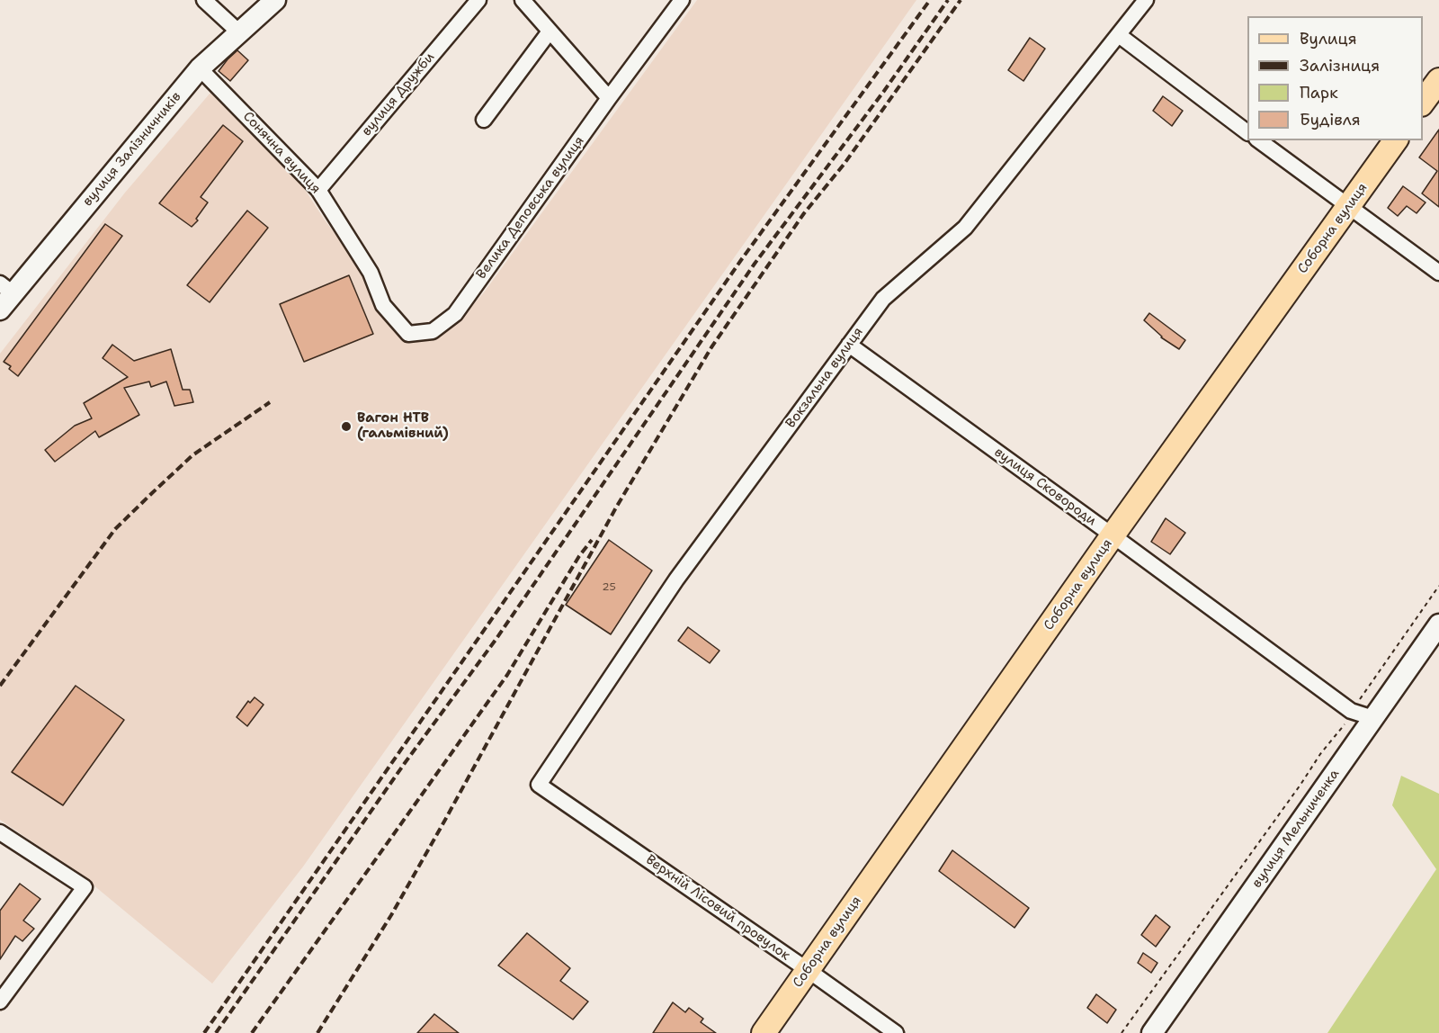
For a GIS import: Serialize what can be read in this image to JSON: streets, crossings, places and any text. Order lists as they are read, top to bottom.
{
  "streets": {
    "main road": ["Соборна вулиця"],
    "street": [
      "вулиця Дружби",
      "вулиця Залізничників",
      "Сонячна вулиця",
      "Велика Деповська вулиця",
      "Вокзальна вулиця",
      "вулиця Сковороди",
      "вулиця Мельниченка",
      "Верхній Лісовий провулок"
    ]
  },
  "crossings": [
    ["вулиця Дружби", "Сонячна вулиця"],
    ["вулиця Залізничників", "Сонячна вулиця"],
    ["Сонячна вулиця", "Велика Деповська вулиця"],
    ["Соборна вулиця", "вулиця Сковороди"],
    ["Соборна вулиця", "Верхній Лісовий провулок"],
    ["Вокзальна вулиця", "вулиця Сковороди"],
    ["Вокзальна вулиця", "Верхній Лісовий провулок"],
    ["вулиця Сковороди", "вулиця Мельниченка"]
  ],
  "places": ["Вагон НТВ (гальмівний)"],
  "house_numbers": ["25"],
  "legend": [
    "Вулиця",
    "Залізниця",
    "Парк",
    "Будівля"
  ]
}
